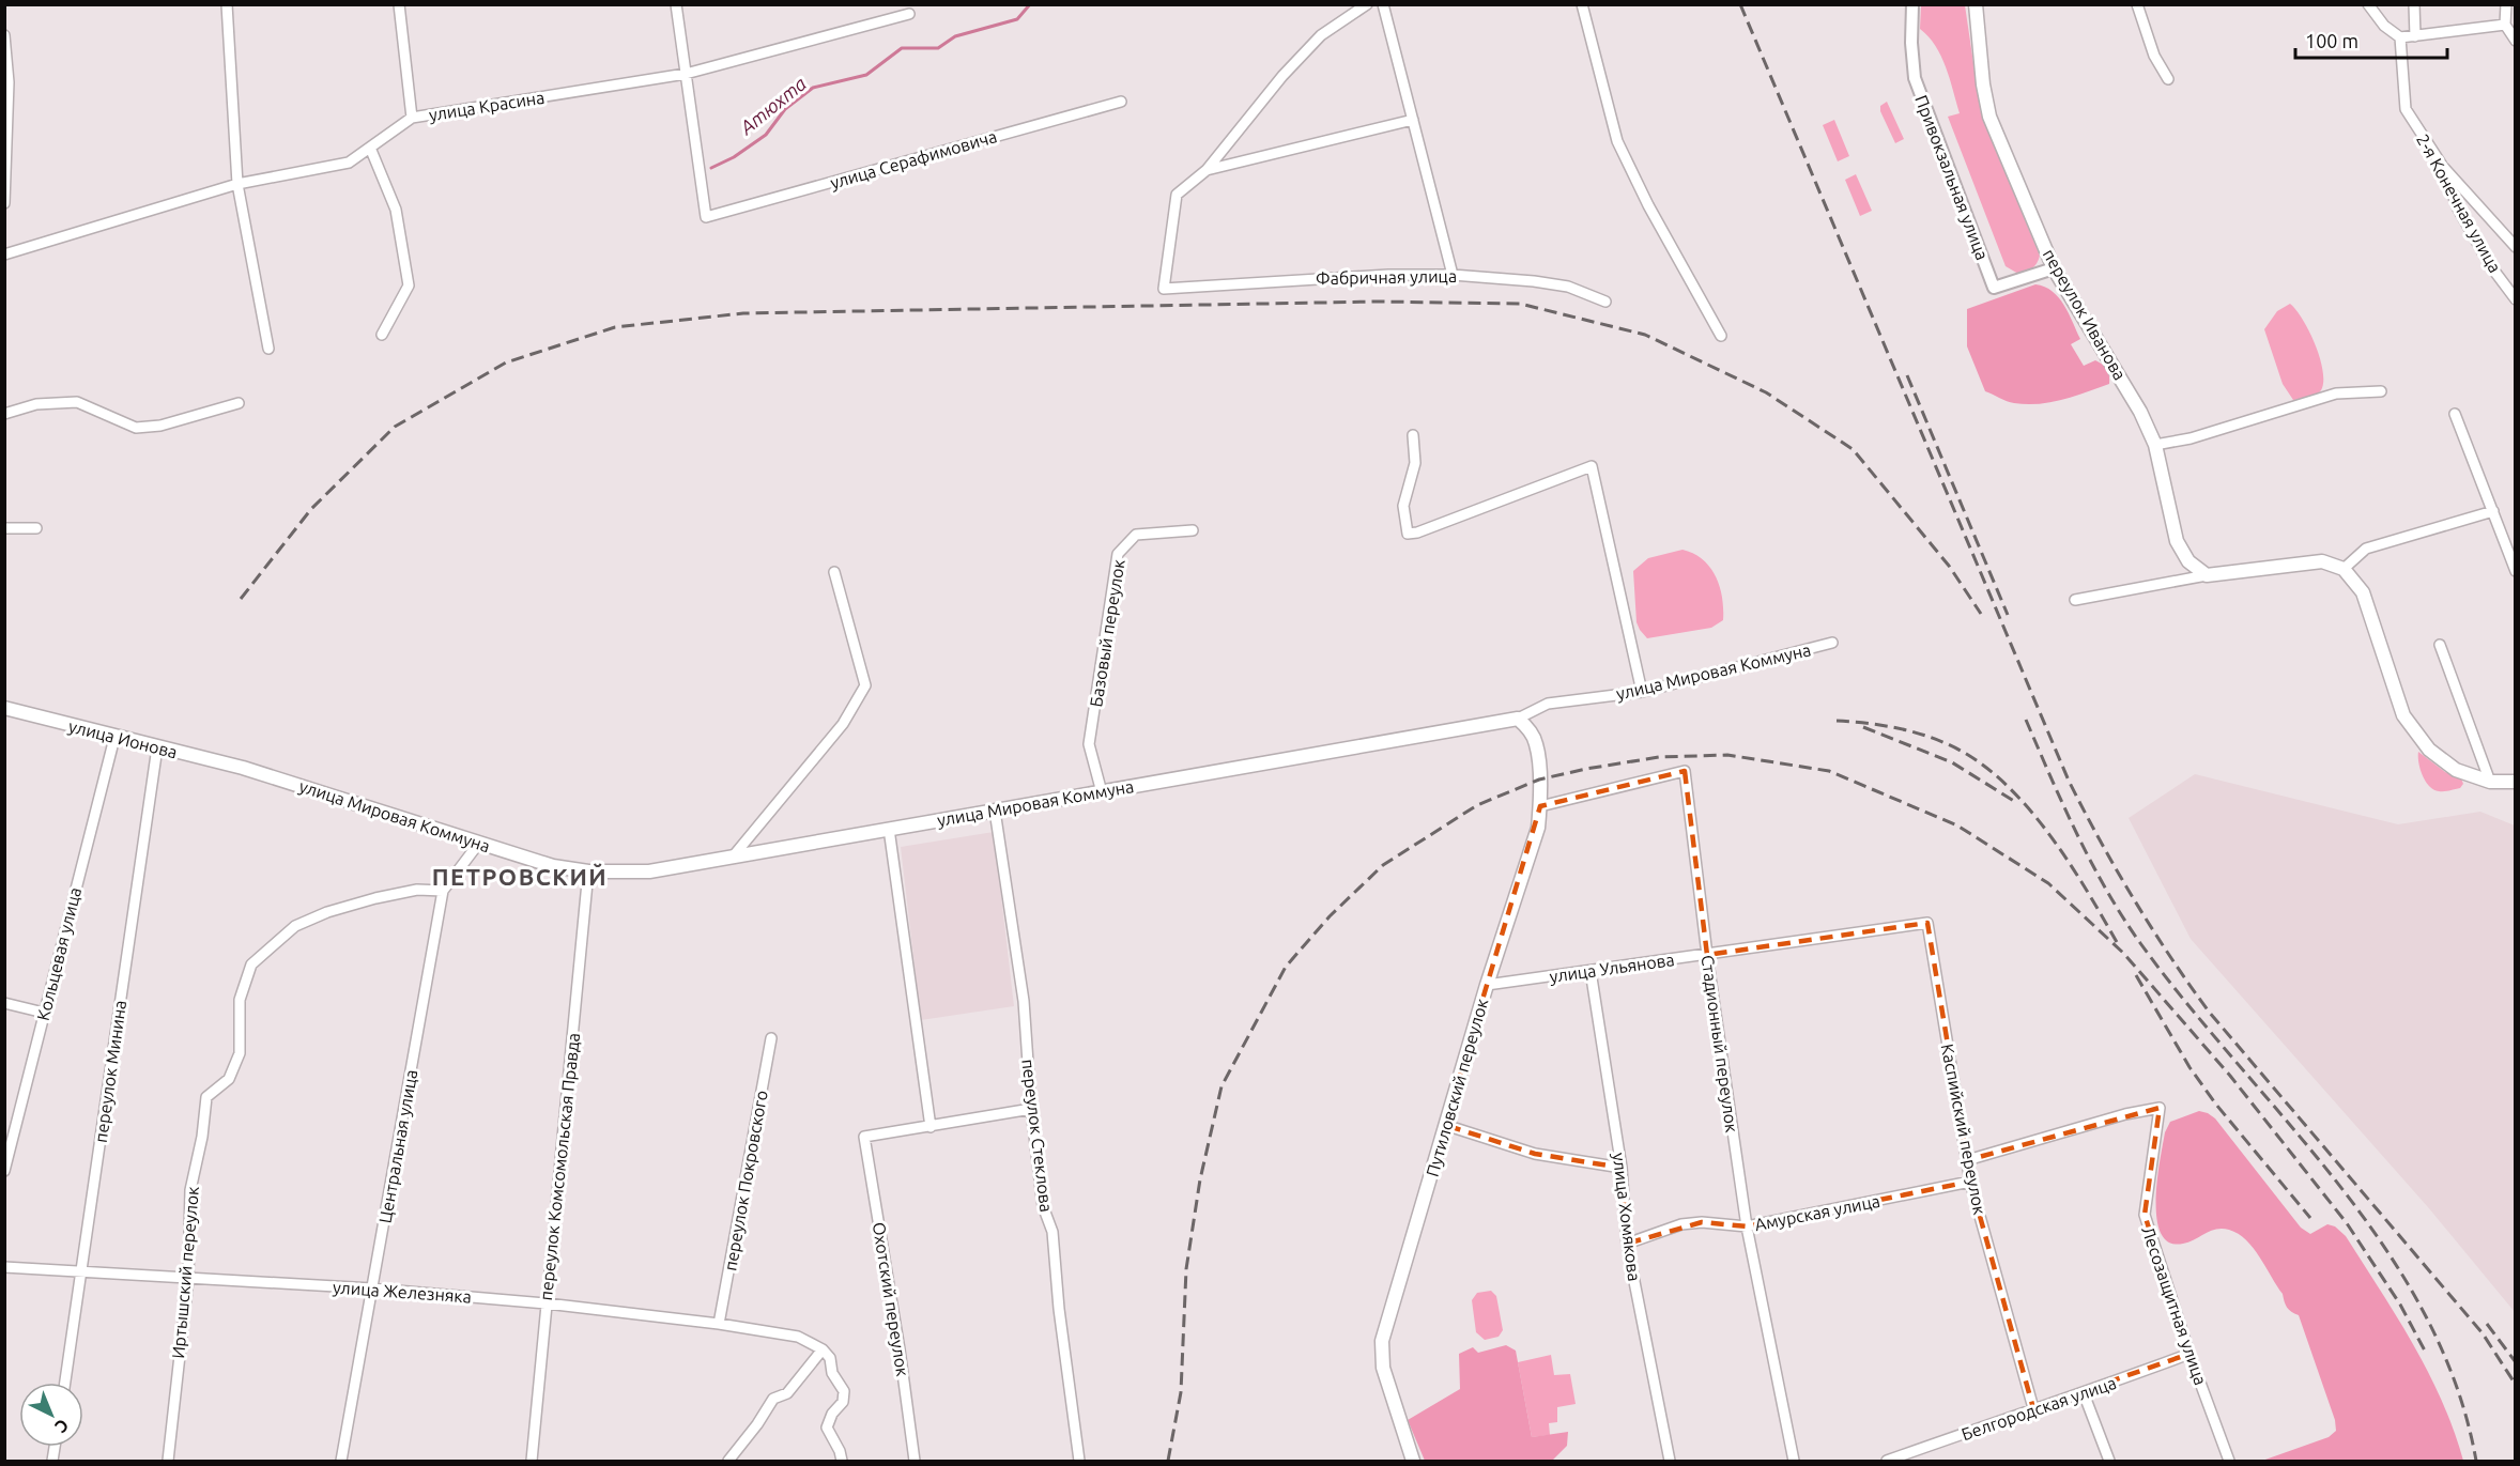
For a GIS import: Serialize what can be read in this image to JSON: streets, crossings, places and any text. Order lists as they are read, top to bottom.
{
  "streets": {
    "main road": [
      "переулок Иванова",
      "улица Мировая Коммуна",
      "улица Ионова",
      "Путиловский переулок"
    ],
    "street": [
      "улица Красина",
      "улица Серафимовича",
      "Привокзальная улица",
      "2-я Конечная улица",
      "Фабричная улица",
      "Базовый переулок",
      "Кольцевая улица",
      "улица Ульянова",
      "Стадионный переулок",
      "переулок Минина",
      "Каспийский переулок",
      "переулок Стеклова",
      "Центральная улица",
      "переулок Комсомольская Правда",
      "переулок Покровского",
      "Амурская улица",
      "улица Хомякова",
      "Иртышский переулок",
      "улица Железняка",
      "Охотский переулок",
      "Лесозащитная улица",
      "Белгородская улица"
    ]
  },
  "crossings": [
    ["улица Красина", "улица Серафимовича"],
    ["Привокзальная улица", "переулок Иванова"],
    ["Базовый переулок", "улица Мировая Коммуна"],
    ["улица Мировая Коммуна", "улица Ионова"],
    ["улица Мировая Коммуна", "Путиловский переулок"],
    ["улица Мировая Коммуна", "переулок Стеклова"],
    ["улица Мировая Коммуна", "Центральная улица"],
    ["улица Мировая Коммуна", "переулок Комсомольская Правда"],
    ["улица Ионова", "Кольцевая улица"],
    ["улица Ионова", "переулок Минина"],
    ["улица Ульянова", "Стадионный переулок"],
    ["улица Ульянова", "Путиловский переулок"],
    ["улица Ульянова", "Каспийский переулок"],
    ["улица Ульянова", "улица Хомякова"],
    ["Стадионный переулок", "Путиловский переулок"],
    ["Стадионный переулок", "Амурская улица"],
    ["переулок Минина", "улица Железняка"],
    ["Каспийский переулок", "Амурская улица"],
    ["Каспийский переулок", "Лесозащитная улица"],
    ["Каспийский переулок", "Белгородская улица"],
    ["Центральная улица", "Иртышский переулок"],
    ["Центральная улица", "улица Железняка"],
    ["переулок Комсомольская Правда", "улица Железняка"],
    ["переулок Покровского", "улица Железняка"],
    ["Амурская улица", "улица Хомякова"],
    ["Иртышский переулок", "улица Железняка"],
    ["Лесозащитная улица", "Белгородская улица"]
  ],
  "districts": ["ПЕТРОВСКИЙ"],
  "water": ["Атюхта"],
  "scale_bar": "100 m",
  "north": "bottom right"
}
